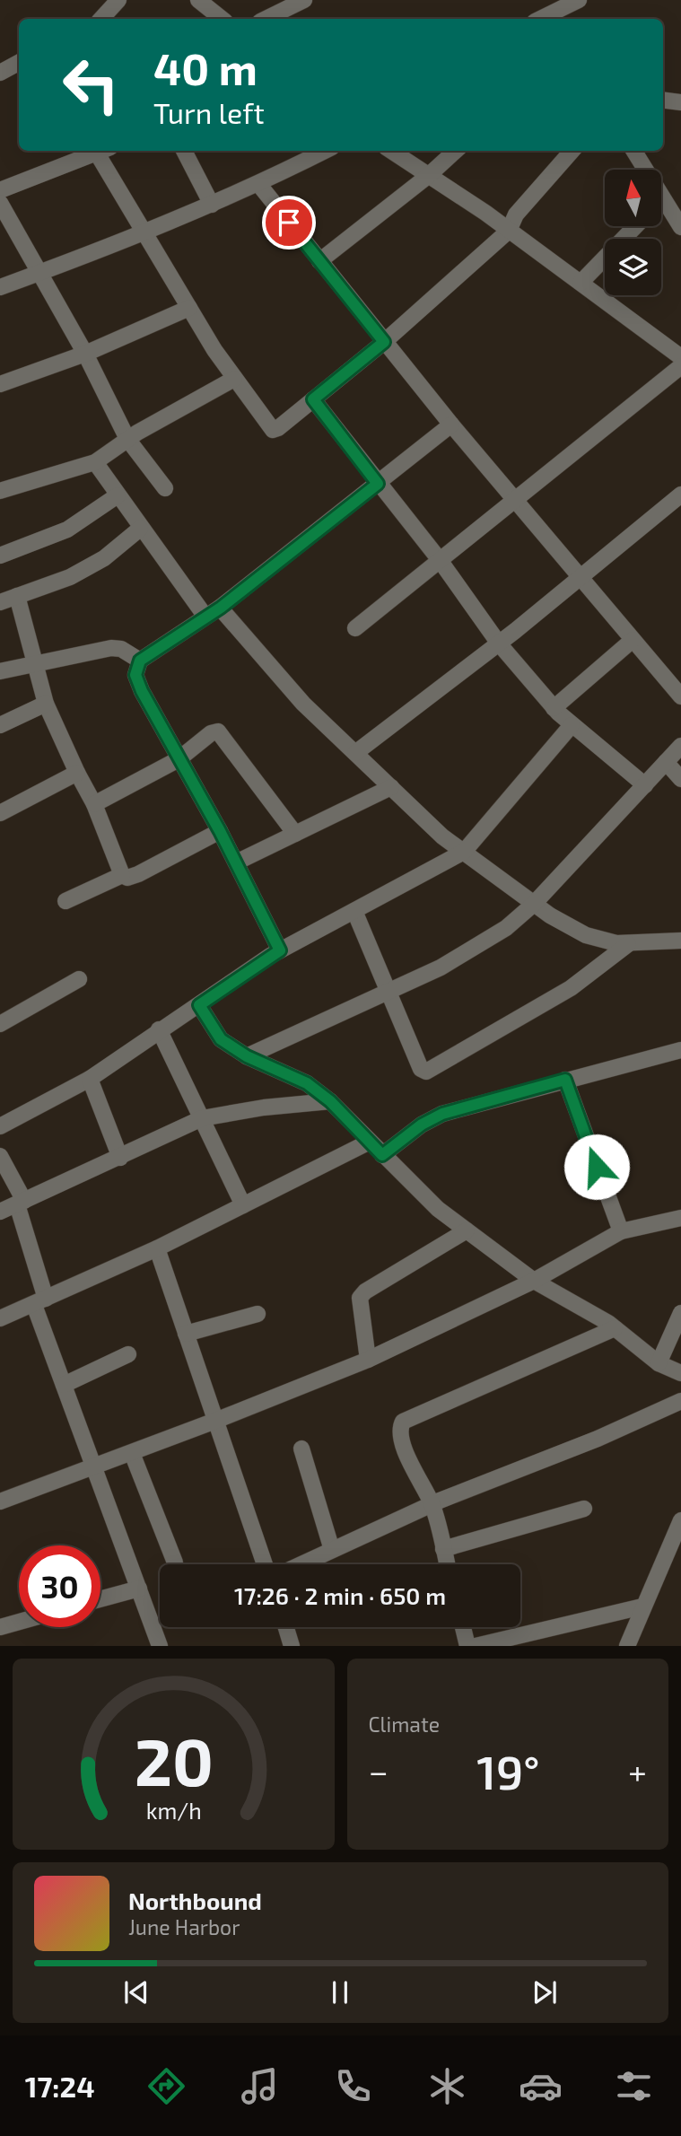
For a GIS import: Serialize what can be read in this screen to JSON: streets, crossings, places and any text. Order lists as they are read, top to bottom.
{
  "north": "top",
  "page": {
    "turn": ["40 m", "Turn left"],
    "limit": "30",
    "trip": "17:26 · 2 min · 650 m",
    "tile": "Climate",
    "heat": ["−", "19°", "+"],
    "song": ["Northbound", "June Harbor"],
    "tabs": "17:24",
    "gauge": ["20", "km/h"]
  }
}
